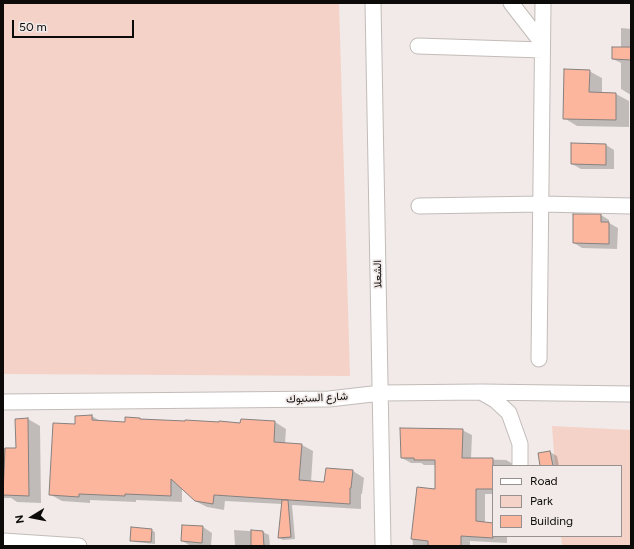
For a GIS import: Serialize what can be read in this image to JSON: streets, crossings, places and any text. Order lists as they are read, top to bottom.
{
  "streets": {
    "street": ["الشعلا", "شارع السنبوك"]
  },
  "crossings": [
    ["الشعلا", "شارع السنبوك"]
  ],
  "legend": ["Road", "Park", "Building"],
  "scale_bar": "50 m",
  "north": "left"
}
